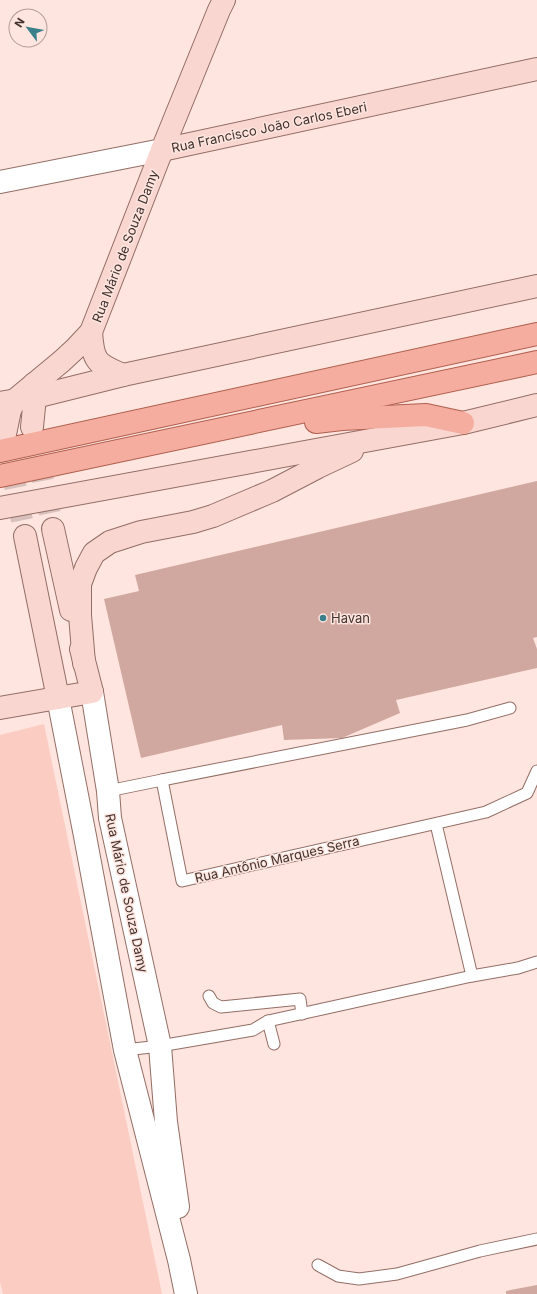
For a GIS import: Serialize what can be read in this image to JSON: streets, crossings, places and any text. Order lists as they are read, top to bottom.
{
  "streets": {
    "main road": ["Rua Francisco João Carlos Eberi", "Rua Mário de Souza Damy"],
    "lane": ["Rua Antônio Marques Serra"]
  },
  "crossings": [
    ["Rua Francisco João Carlos Eberi", "Rua Mário de Souza Damy"]
  ],
  "places": ["Havan"],
  "north": "top left"
}
